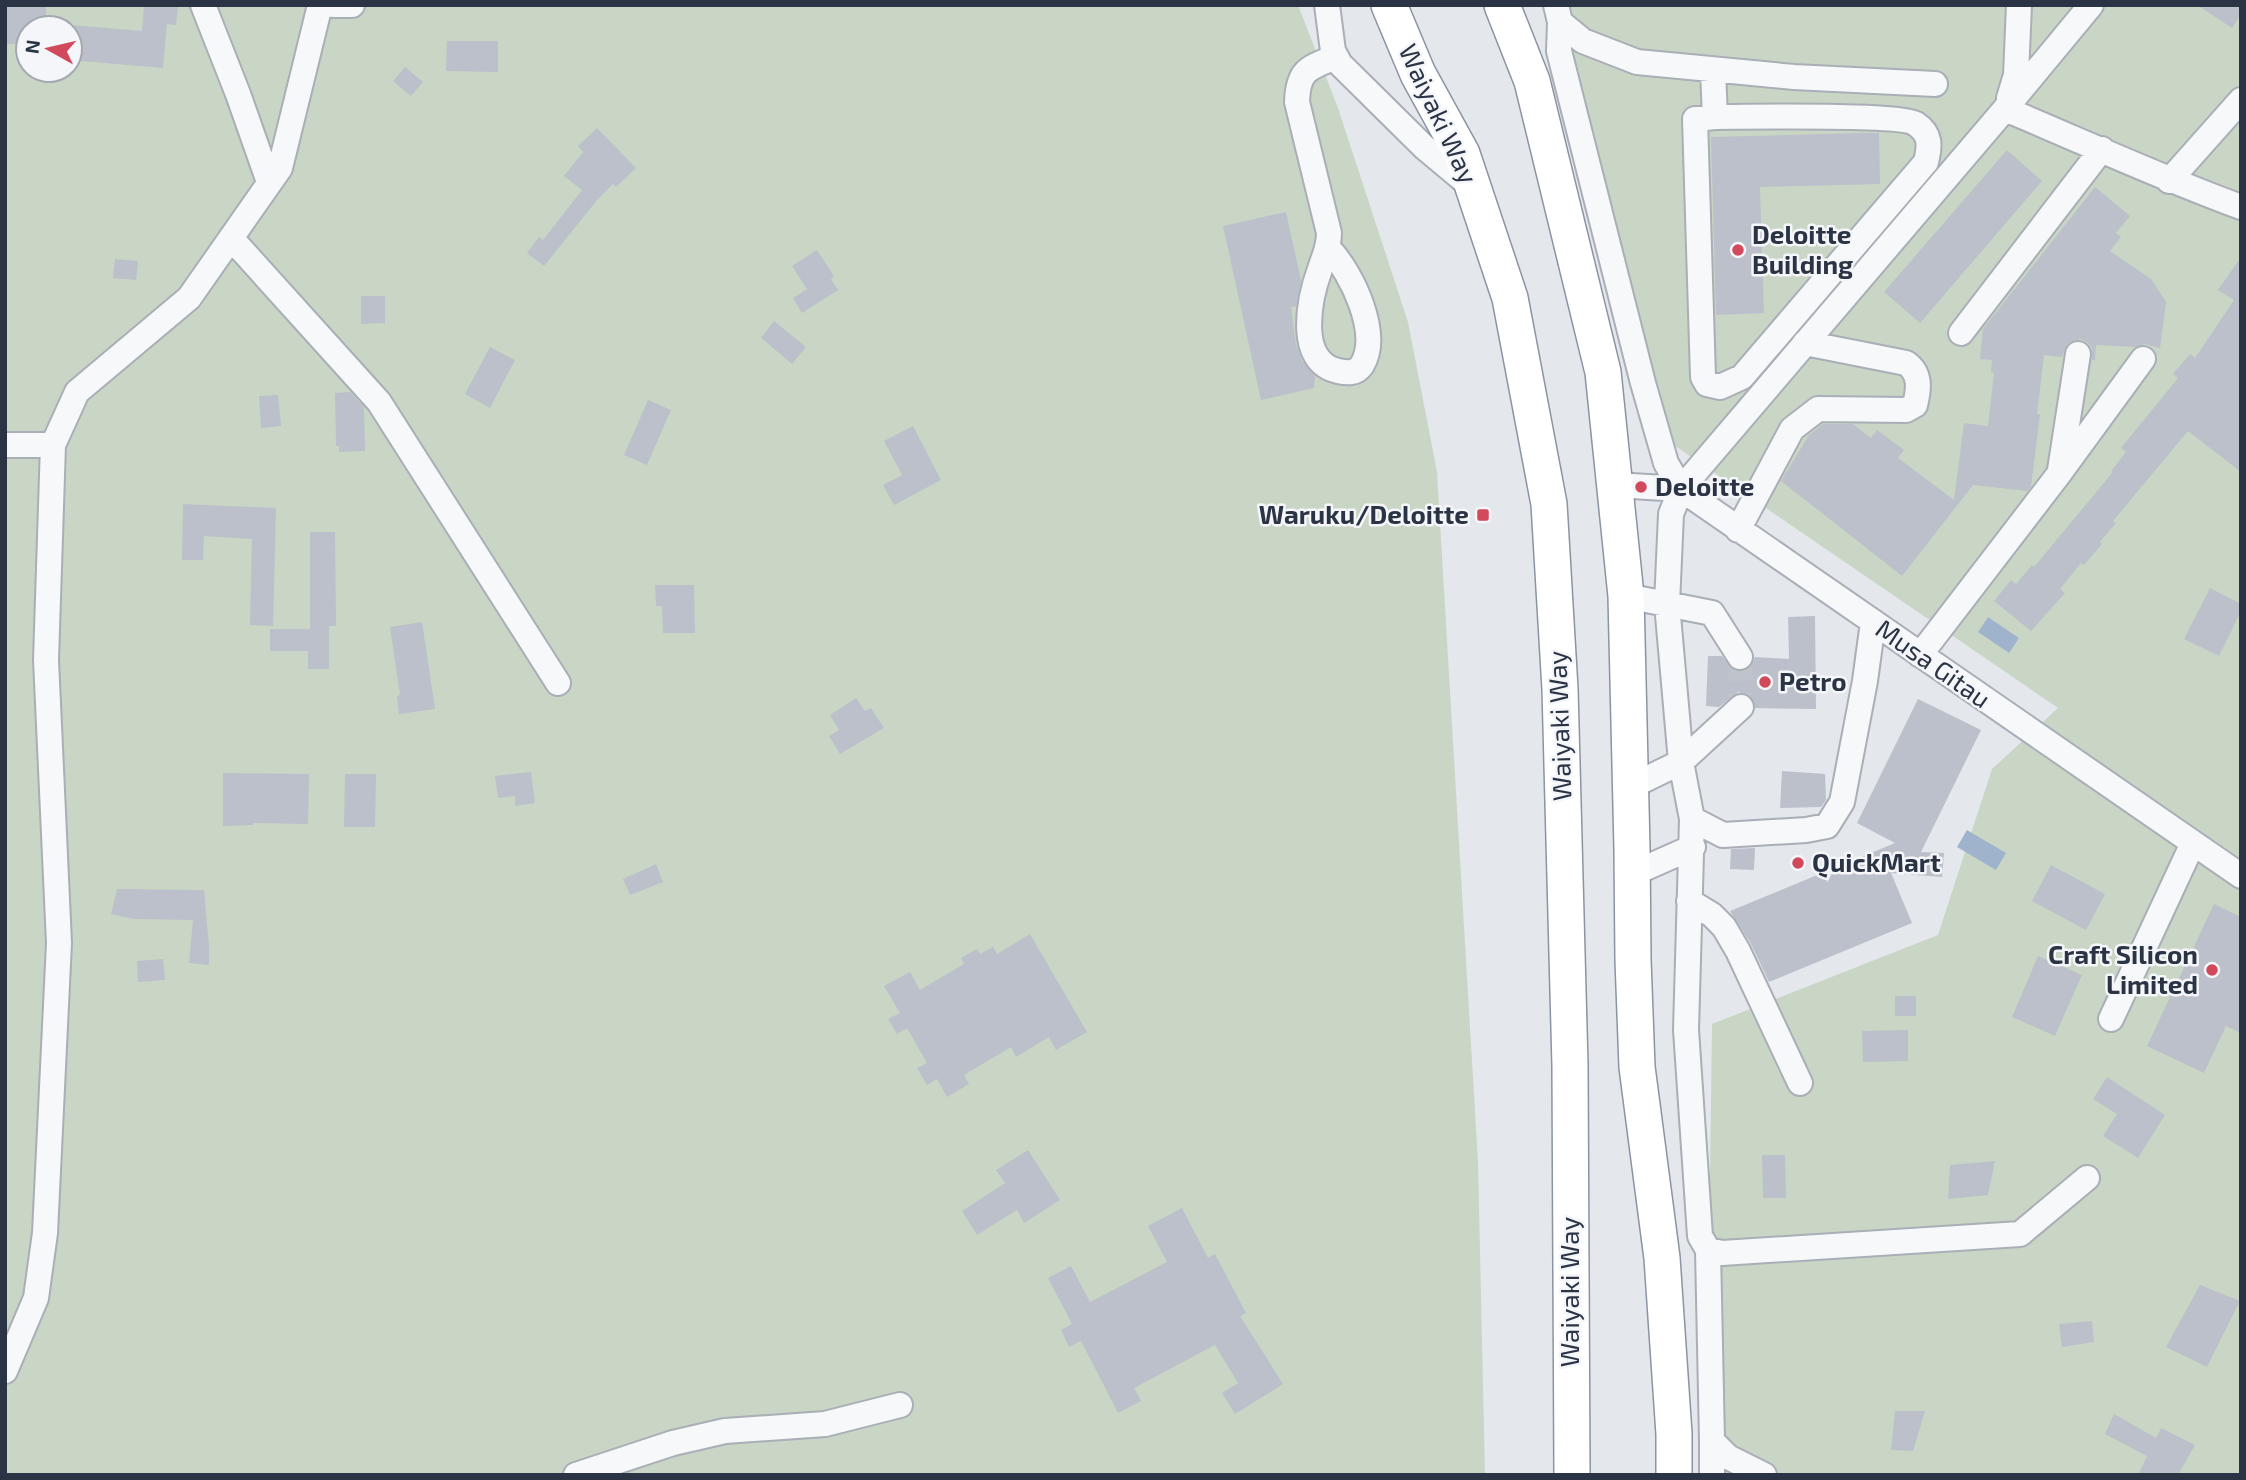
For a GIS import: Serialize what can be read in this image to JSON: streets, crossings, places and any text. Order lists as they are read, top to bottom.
{
  "streets": {
    "highway": ["Waiyaki Way"],
    "street": ["Musa Gitau"]
  },
  "places": {
    "other": [
      "Deloitte Building",
      "Deloitte",
      "Petro",
      "QuickMart",
      "Craft Silicon Limited"
    ],
    "transit": ["Waruku/Deloitte"]
  },
  "north": "left"
}
